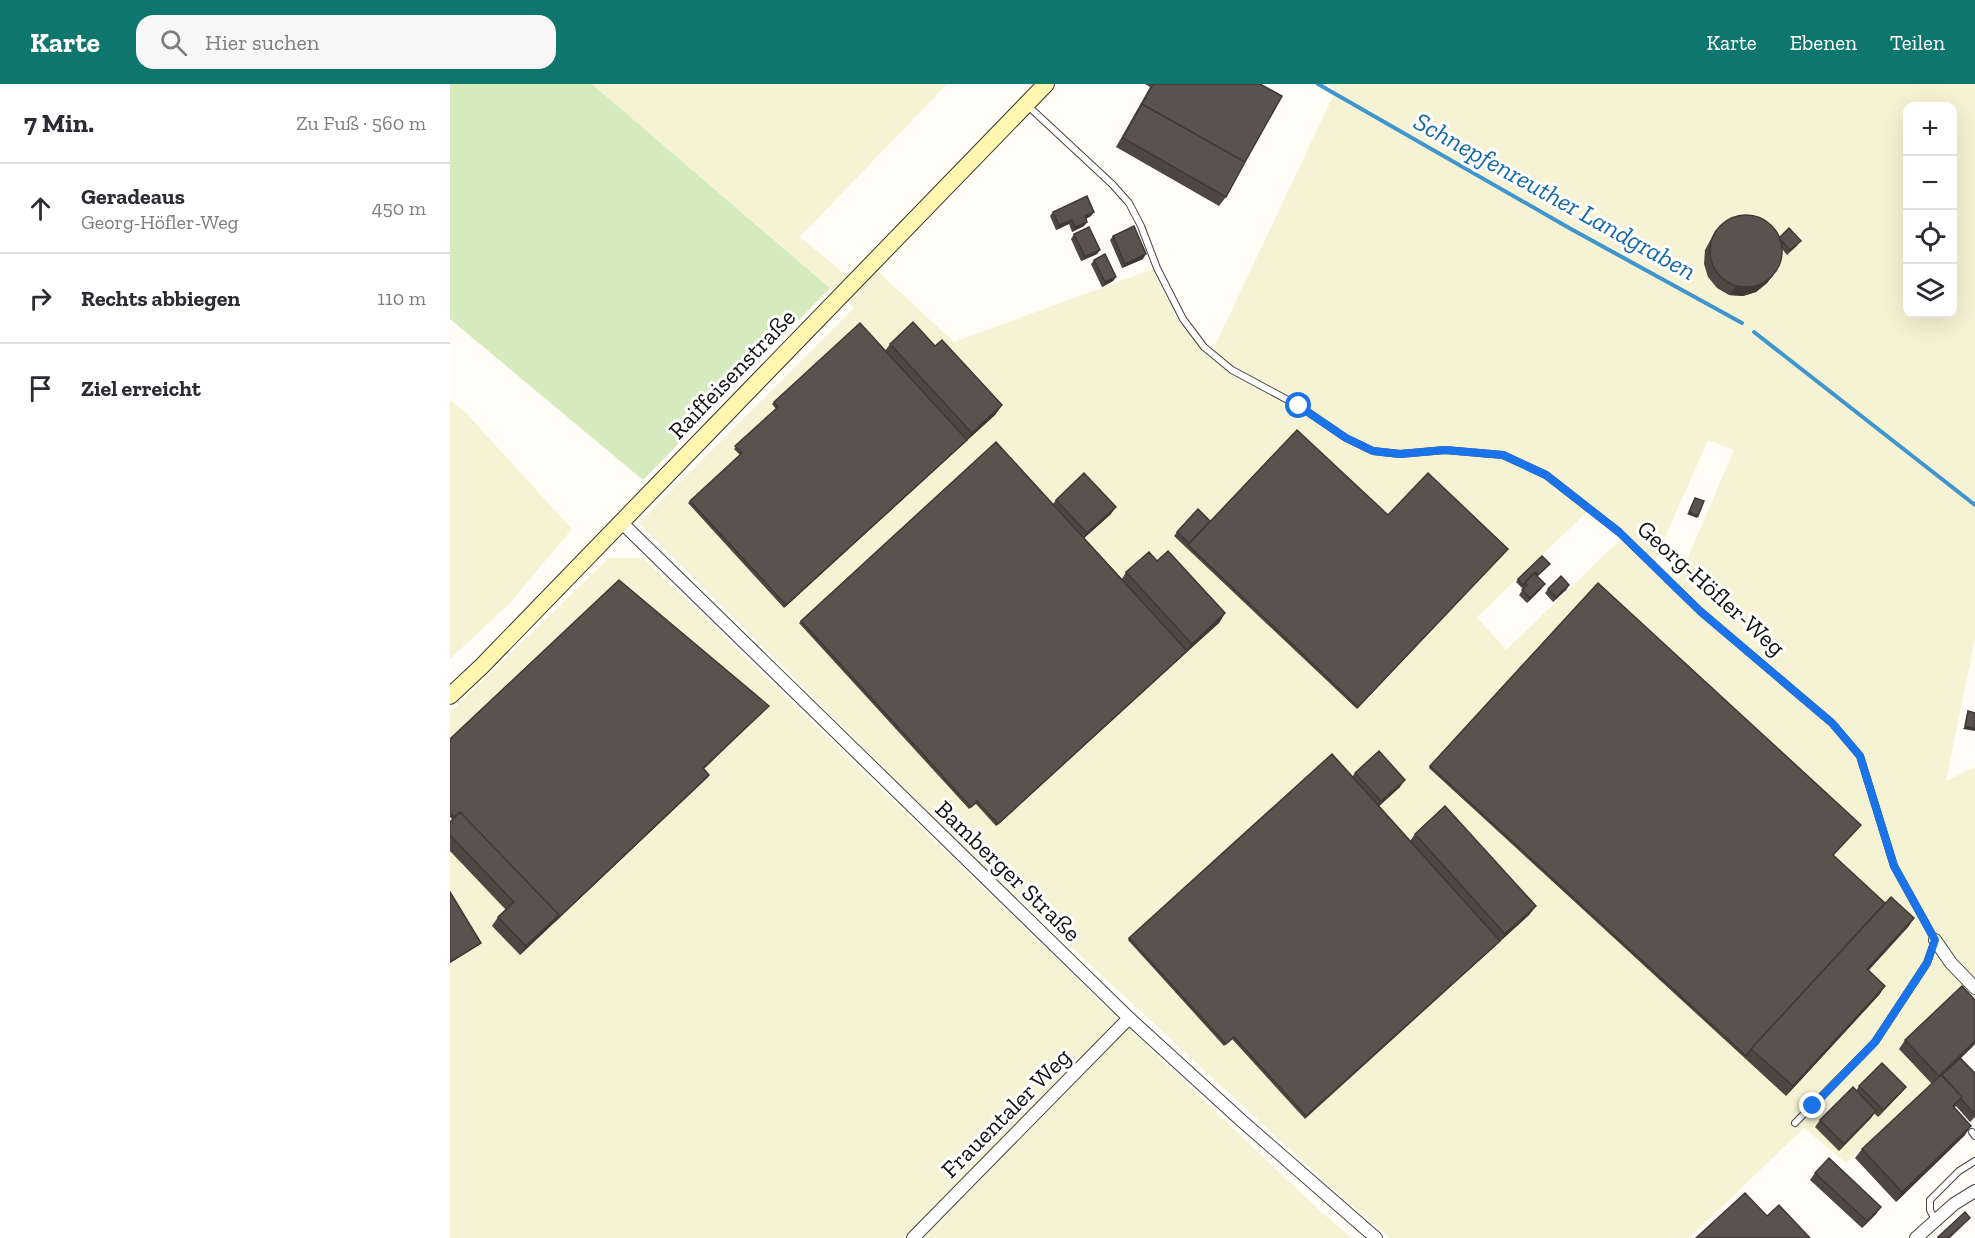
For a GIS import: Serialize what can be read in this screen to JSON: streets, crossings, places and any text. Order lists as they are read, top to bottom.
{
  "streets": {
    "street": [
      "Raiffeisenstraße",
      "Georg-Höfler-Weg",
      "Bamberger Straße",
      "Frauentaler Weg"
    ]
  },
  "crossings": [
    ["Raiffeisenstraße", "Georg-Höfler-Weg"],
    ["Raiffeisenstraße", "Bamberger Straße"],
    ["Bamberger Straße", "Frauentaler Weg"]
  ],
  "water": ["Schnepfenreuther Landgraben"],
  "page": {
    "header": "Karte",
    "search": "Hier suchen",
    "nav": ["Karte", "Ebenen", "Teilen"],
    "heading": ["7 Min.", "Zu Fuß · 560 m"],
    "map_buttons": ["+", "−"],
    "list": [
      ["Geradeaus", "Georg-Höfler-Weg", "450 m"],
      ["Rechts abbiegen", "110 m"],
      "Ziel erreicht"
    ]
  }
}
